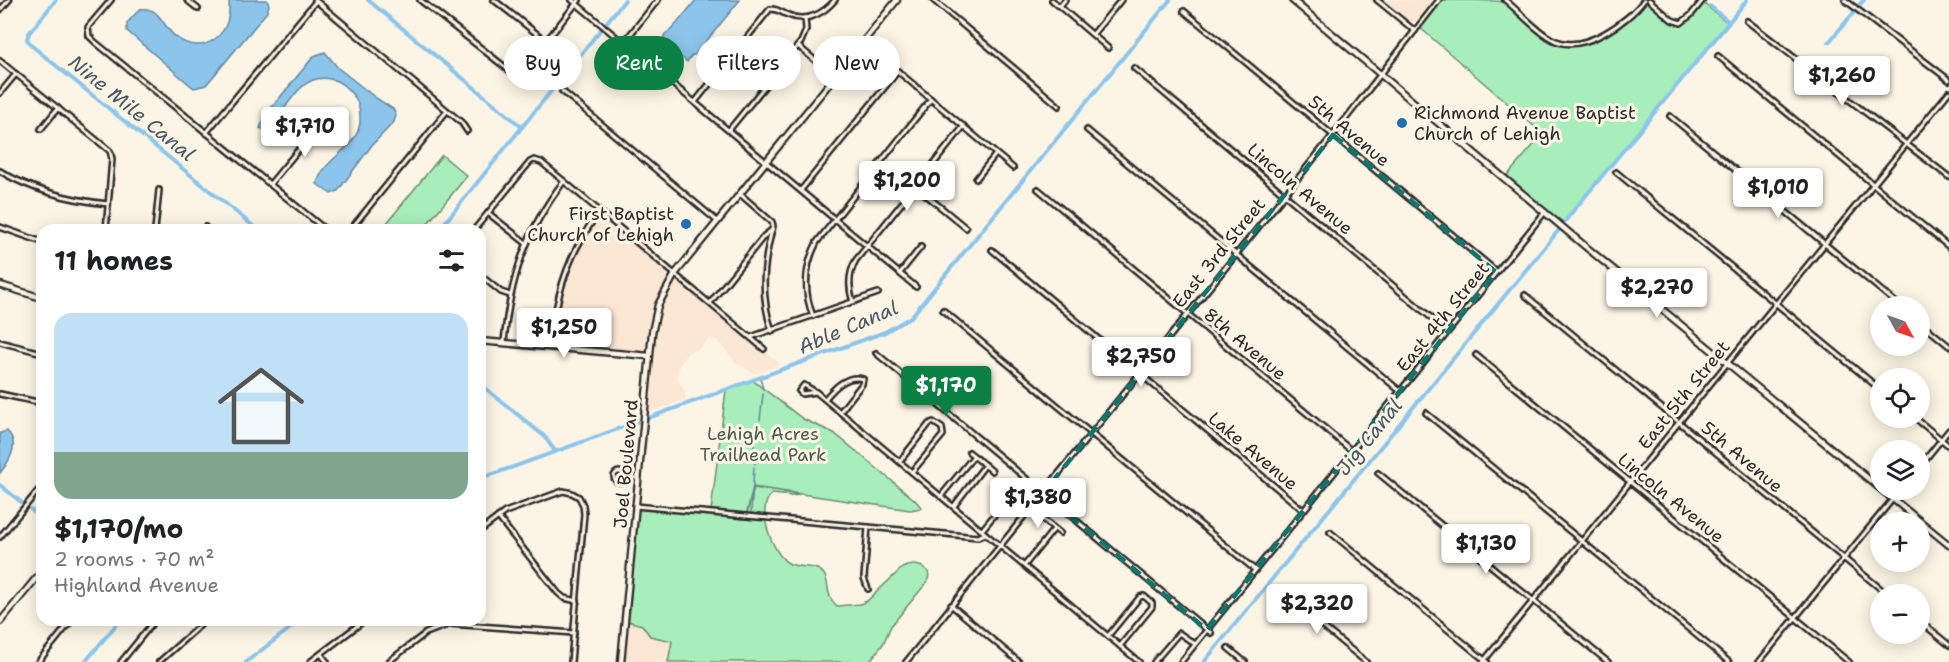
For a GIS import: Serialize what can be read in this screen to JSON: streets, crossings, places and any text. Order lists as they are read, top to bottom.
{
  "streets": {
    "street": [
      "5th Avenue",
      "Lincoln Avenue",
      "East 3rd Street",
      "East 4th Street",
      "8th Avenue",
      "East 5th Street",
      "Lake Avenue",
      "Joel Boulevard"
    ]
  },
  "crossings": [
    ["5th Avenue", "East 3rd Street"],
    ["5th Avenue", "East 4th Street"],
    ["5th Avenue", "East 5th Street"],
    ["Lincoln Avenue", "East 3rd Street"],
    ["Lincoln Avenue", "East 4th Street"],
    ["Lincoln Avenue", "East 5th Street"],
    ["East 3rd Street", "8th Avenue"],
    ["East 3rd Street", "Lake Avenue"],
    ["East 4th Street", "8th Avenue"],
    ["East 4th Street", "Lake Avenue"]
  ],
  "water": ["Nine Mile Canal", "Able Canal", "Jig Canal"],
  "parks": ["Lehigh Acres Trailhead Park"],
  "places": ["Richmond Avenue Baptist Church of Lehigh", "First Baptist Church of Lehigh"],
  "north": "bottom right",
  "page": {
    "chip": [
      "Buy",
      "Rent",
      "Filters",
      "New"
    ],
    "price": [
      "$1,260",
      "$1,710",
      "$1,200",
      "$1,010",
      "$2,270",
      "$1,250",
      "$2,750",
      "$1,170",
      "$1,380",
      "$1,130",
      "$2,320"
    ],
    "heading": "11 homes",
    "map_buttons": ["+", "−"],
    "list": [
      {
        "name": "$1,170/mo",
        "note": "2 rooms · 70 m² · Highland Avenue"
      }
    ]
  }
}
